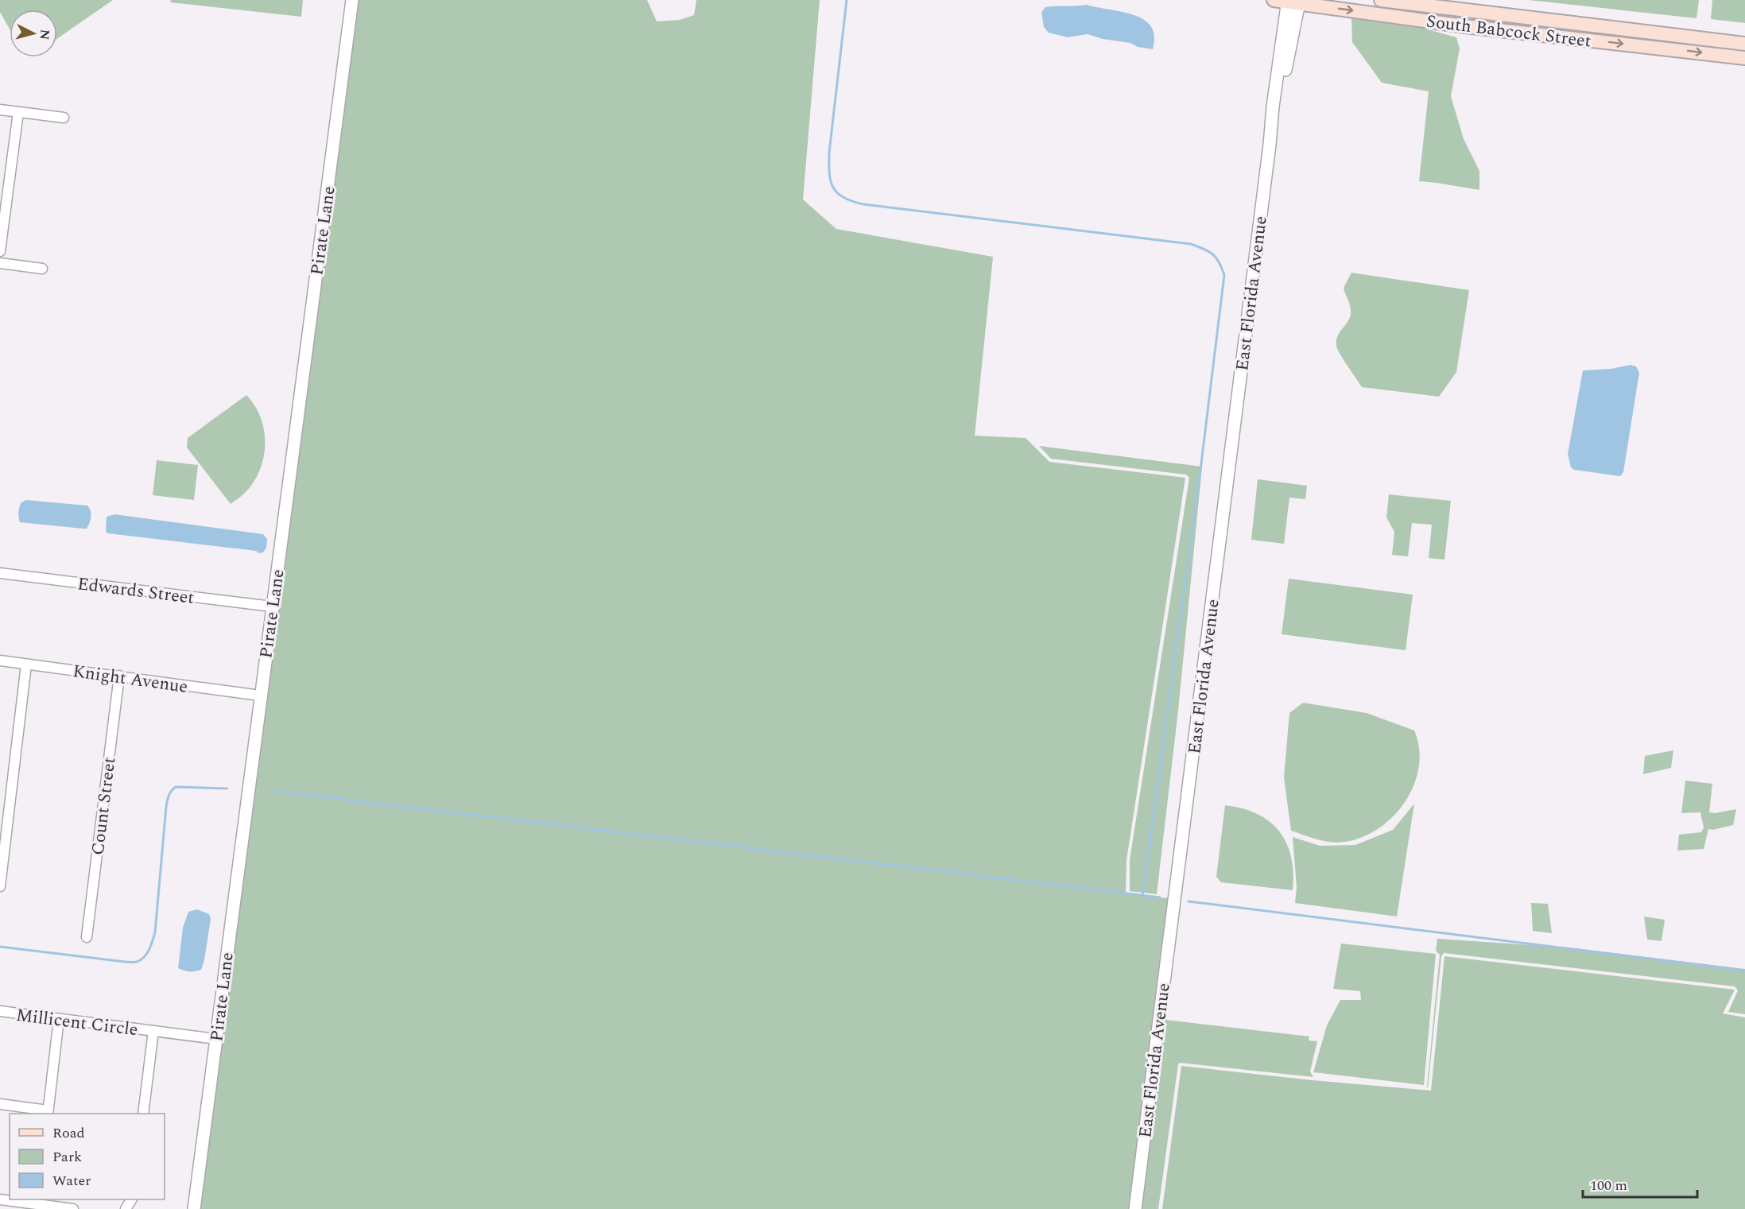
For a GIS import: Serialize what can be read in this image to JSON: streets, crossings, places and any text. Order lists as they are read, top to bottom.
{
  "streets": {
    "main road": ["South Babcock Street"],
    "street": [
      "Pirate Lane",
      "East Florida Avenue",
      "Edwards Street",
      "Knight Avenue",
      "Count Street",
      "Millicent Circle"
    ]
  },
  "crossings": [
    ["South Babcock Street", "East Florida Avenue"],
    ["Pirate Lane", "Edwards Street"],
    ["Pirate Lane", "Knight Avenue"],
    ["Pirate Lane", "Millicent Circle"],
    ["Knight Avenue", "Count Street"]
  ],
  "legend": ["Road", "Park", "Water"],
  "scale_bar": "100 m",
  "north": "right"
}
